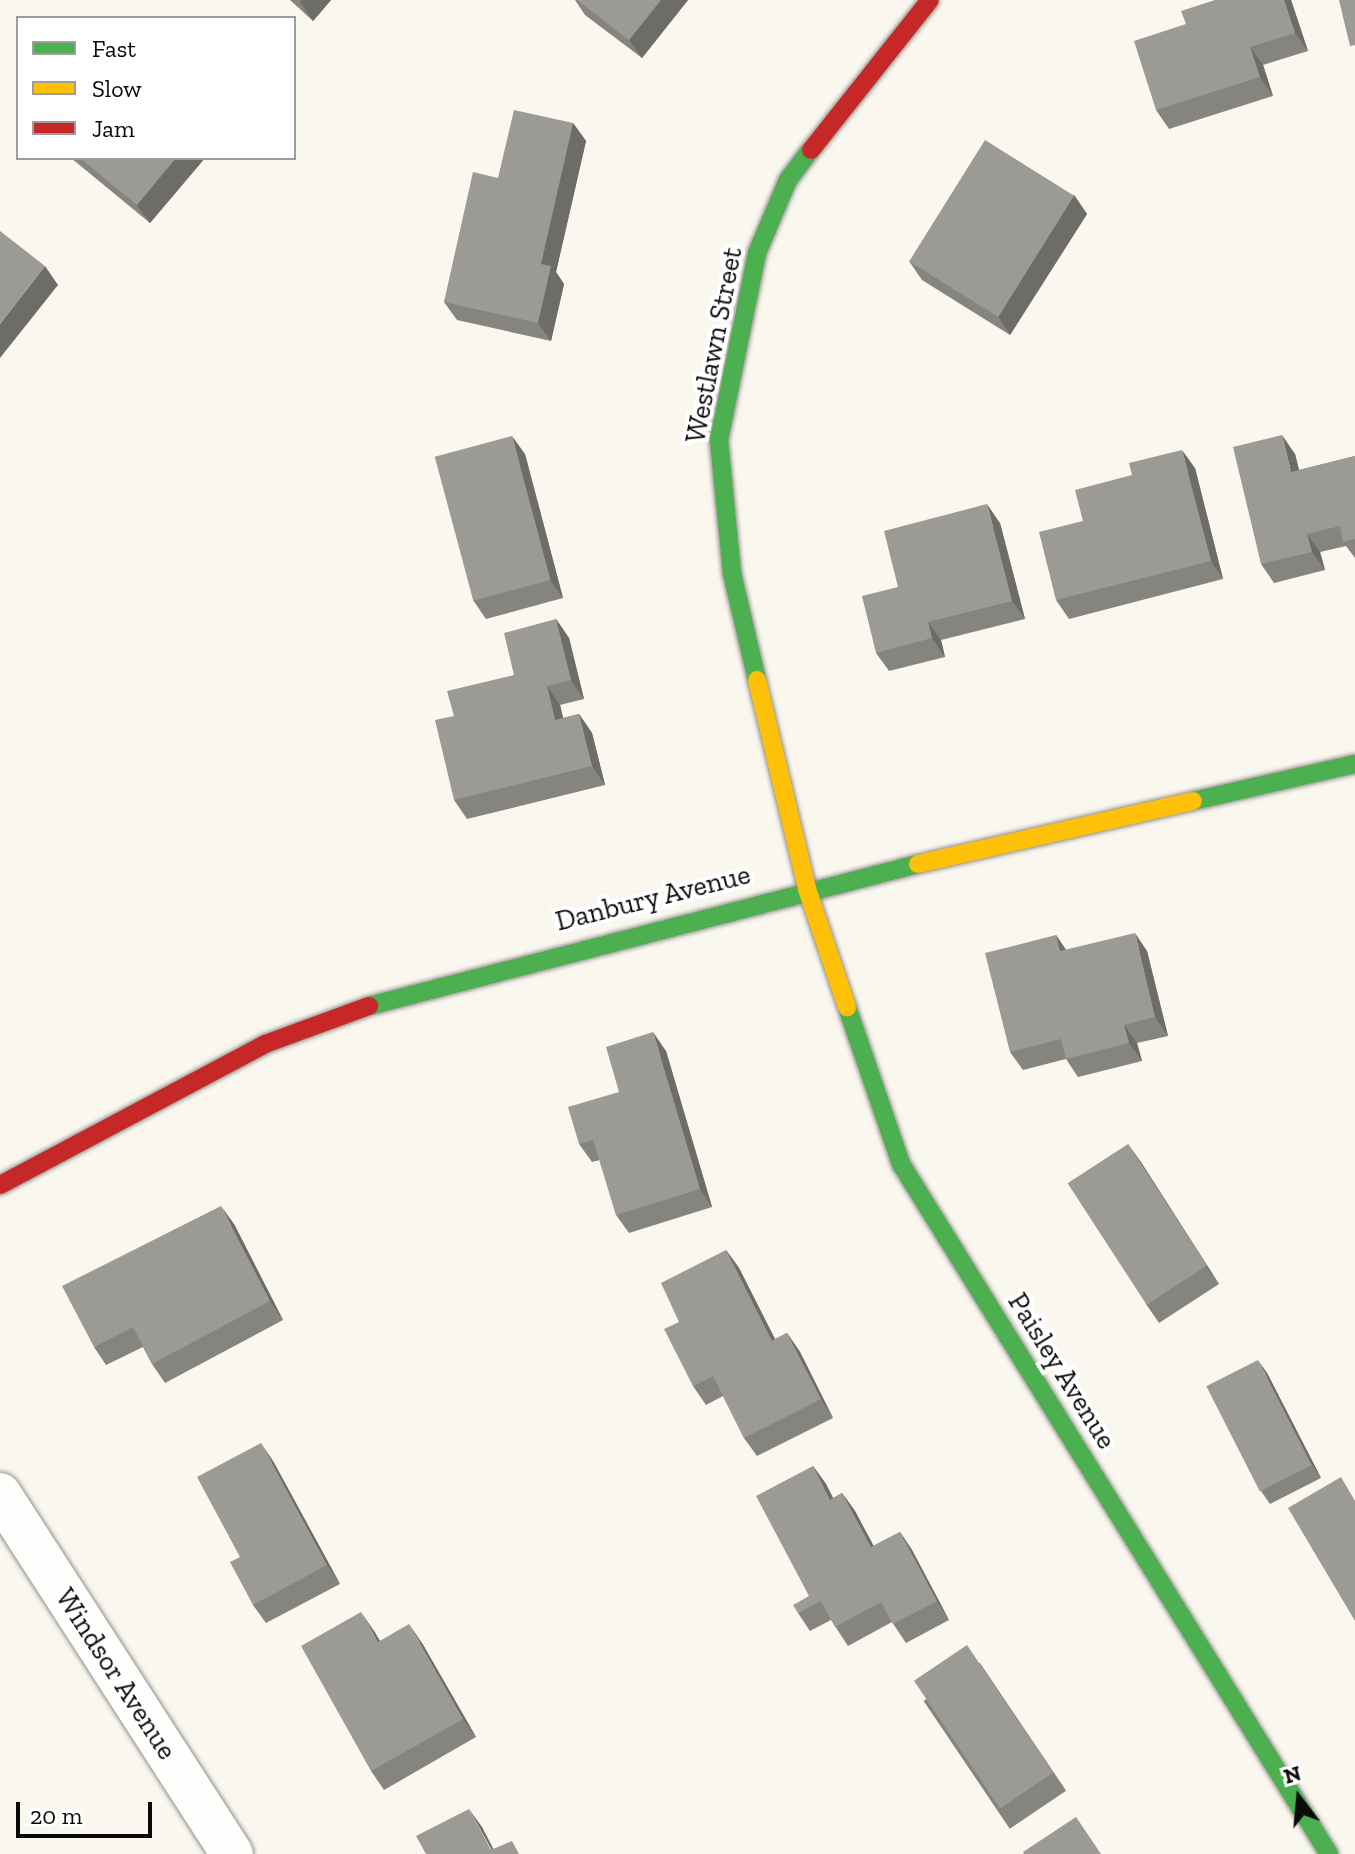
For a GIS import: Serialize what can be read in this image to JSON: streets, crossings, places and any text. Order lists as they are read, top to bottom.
{
  "streets": {
    "street": [
      "Westlawn Street",
      "Danbury Avenue",
      "Paisley Avenue",
      "Windsor Avenue"
    ]
  },
  "crossings": [
    ["Westlawn Street", "Danbury Avenue"],
    ["Westlawn Street", "Paisley Avenue"],
    ["Danbury Avenue", "Paisley Avenue"]
  ],
  "legend": ["Fast", "Slow", "Jam"],
  "scale_bar": "20 m",
  "north": "top"
}
